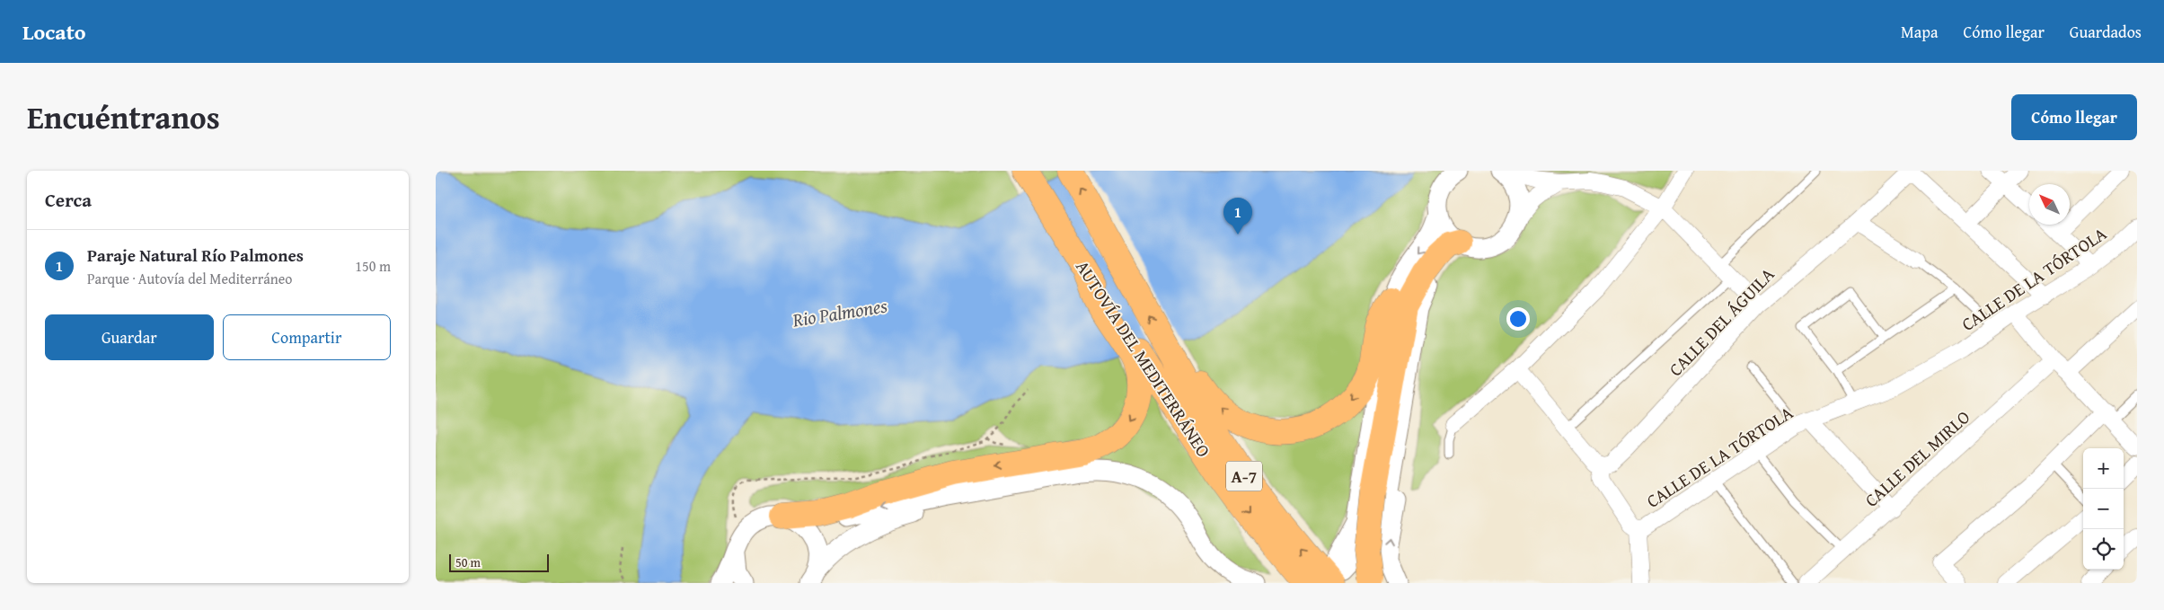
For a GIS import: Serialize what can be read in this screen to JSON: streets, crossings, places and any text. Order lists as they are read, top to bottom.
{
  "streets": {
    "highway": ["AUTOVÍA DEL MEDITERRÁNEO", "A-7"],
    "street": ["CALLE DE LA TÓRTOLA", "CALLE DEL ÁGUILA", "CALLE DEL MIRLO"]
  },
  "crossings": [
    ["CALLE DE LA TÓRTOLA", "CALLE DEL ÁGUILA"]
  ],
  "water": ["Rio Palmones"],
  "scale_bar": "50 m",
  "north": "top left",
  "page": {
    "header": "Locato",
    "nav": ["Mapa", "Cómo llegar", "Guardados"],
    "title": "Encuéntranos",
    "buttons": [
      "Cómo llegar",
      ["Guardar", "Compartir"]
    ],
    "heading": "Cerca",
    "pins": "1",
    "list": [
      {
        "mark": "1",
        "name": "Paraje Natural Río Palmones",
        "note": "Parque · Autovía del Mediterráneo",
        "value": "150 m"
      }
    ],
    "map_buttons": ["+", "−"],
    "scale": "50 m"
  }
}
